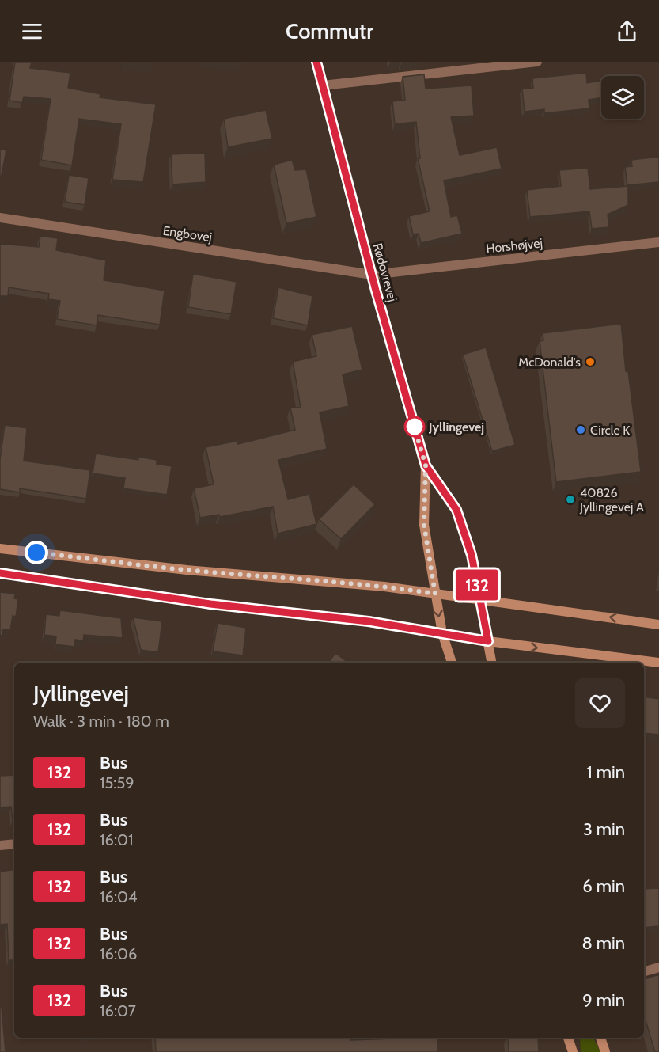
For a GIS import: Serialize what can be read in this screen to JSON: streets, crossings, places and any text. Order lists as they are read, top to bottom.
{
  "streets": {
    "street": ["Engbovej", "Horshøjvej", "Rødovrevej"]
  },
  "crossings": [
    ["Engbovej", "Horshøjvej"],
    ["Engbovej", "Rødovrevej"],
    ["Horshøjvej", "Rødovrevej"]
  ],
  "places": [
    "McDonald's",
    "Jyllingevej",
    "Circle K",
    "40826 Jyllingevej A"
  ],
  "lines": ["bus line 132"],
  "page": {
    "header": "Commutr",
    "on_map": "132",
    "heading": ["Jyllingevej", "Walk · 3 min · 180 m"],
    "list": [
      {
        "mark": "132",
        "name": "Bus",
        "note": "15:59",
        "value": "1 min"
      },
      {
        "mark": "132",
        "name": "Bus",
        "note": "16:01",
        "value": "3 min"
      },
      {
        "mark": "132",
        "name": "Bus",
        "note": "16:04",
        "value": "6 min"
      },
      {
        "mark": "132",
        "name": "Bus",
        "note": "16:06",
        "value": "8 min"
      },
      {
        "mark": "132",
        "name": "Bus",
        "note": "16:07",
        "value": "9 min"
      }
    ]
  }
}
